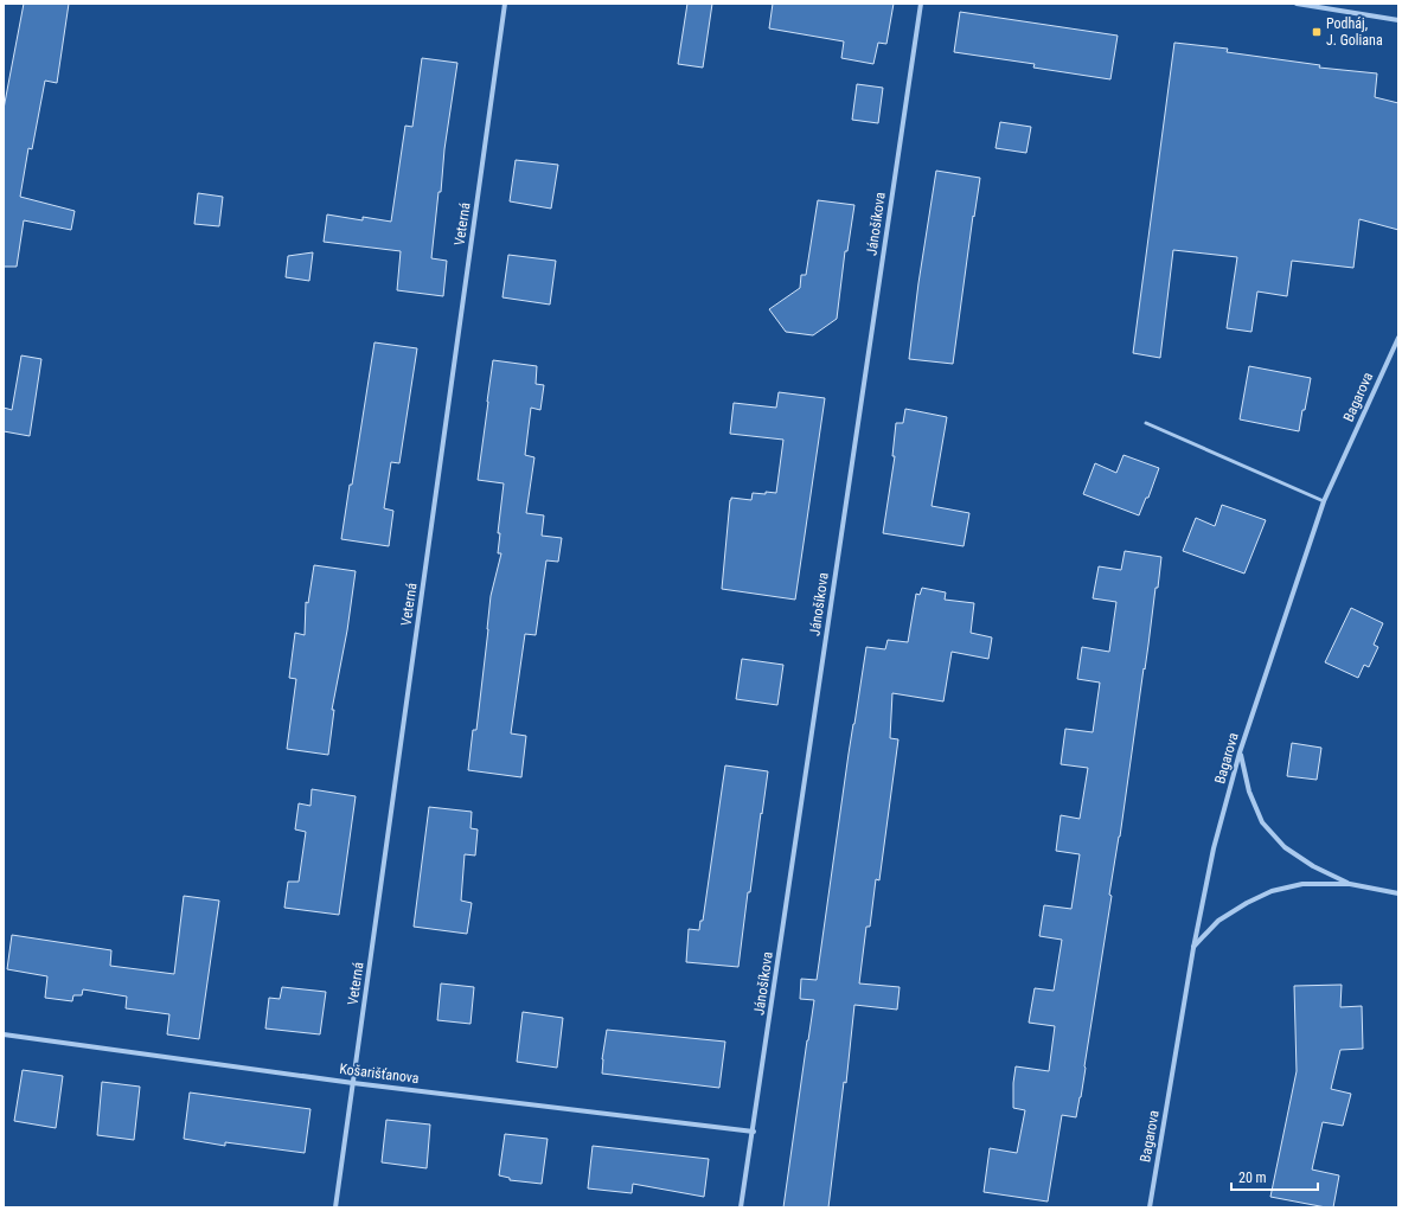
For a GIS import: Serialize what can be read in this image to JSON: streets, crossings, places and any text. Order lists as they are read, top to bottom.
{
  "streets": {
    "street": [
      "Veterná",
      "Jánošíkova",
      "Bagarova",
      "Košarišťanova"
    ]
  },
  "crossings": [
    ["Veterná", "Košarišťanova"],
    ["Jánošíkova", "Košarišťanova"]
  ],
  "places": {
    "transit": ["Podháj, J. Goliana"]
  },
  "scale_bar": "20 m"
}
